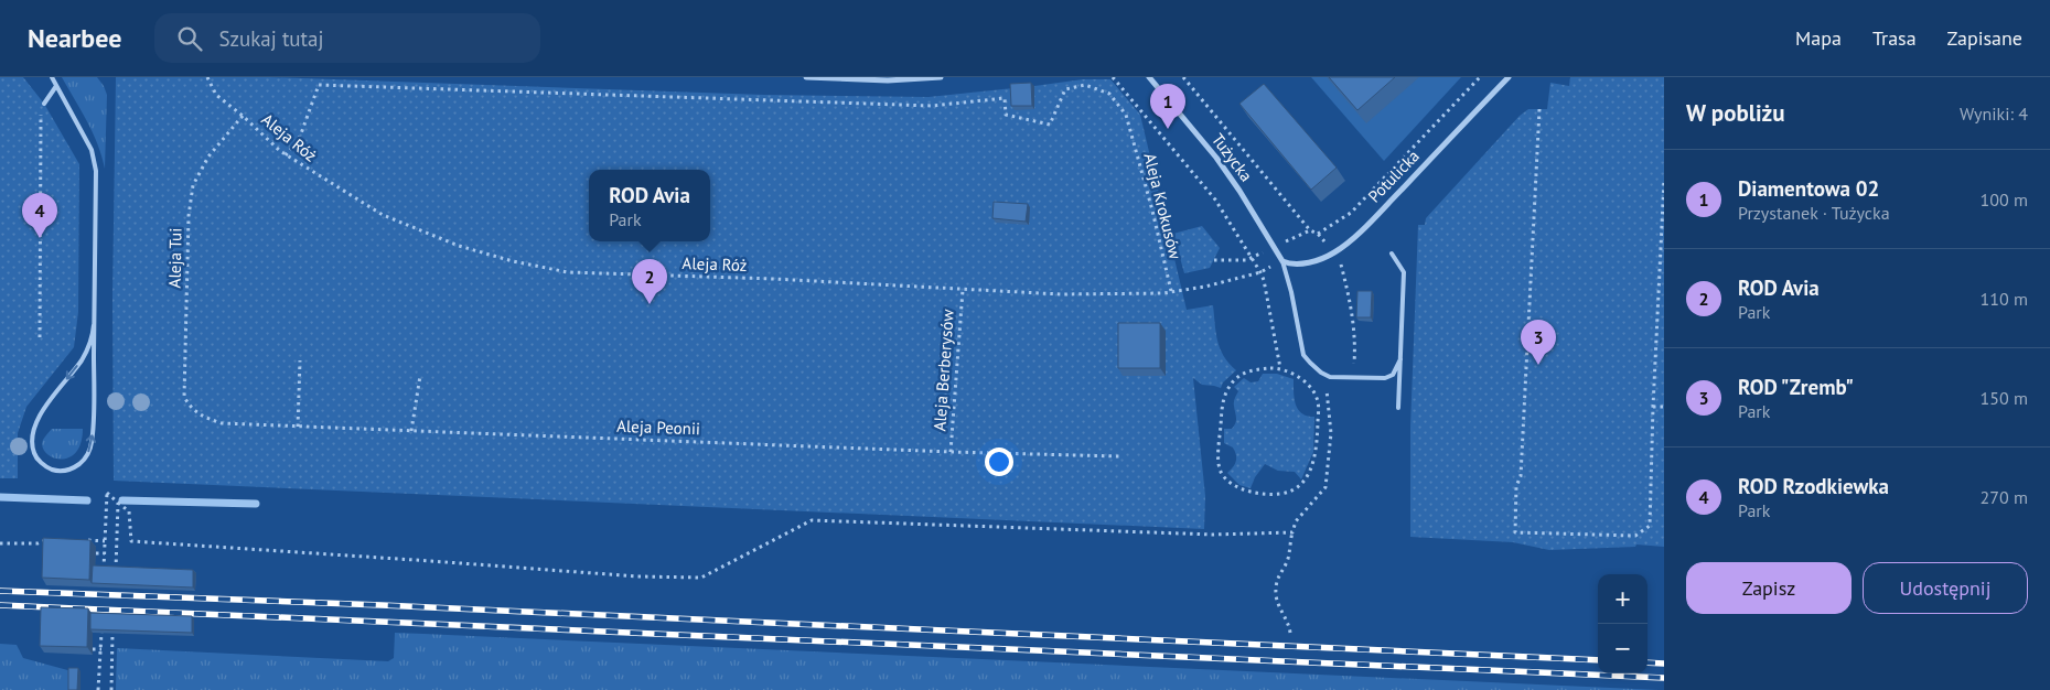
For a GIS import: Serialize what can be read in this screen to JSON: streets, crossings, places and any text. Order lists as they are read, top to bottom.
{
  "streets": {
    "street": ["Tużycka", "Potulicka"],
    "path": [
      "Aleja Róż",
      "Aleja Krokusów",
      "Aleja Tui",
      "Aleja Berberysów",
      "Aleja Peonii"
    ]
  },
  "crossings": [
    ["Aleja Róż", "Tużycka"],
    ["Aleja Róż", "Potulicka"],
    ["Aleja Róż", "Aleja Krokusów"],
    ["Aleja Róż", "Aleja Tui"],
    ["Aleja Róż", "Aleja Berberysów"],
    ["Tużycka", "Potulicka"],
    ["Aleja Tui", "Aleja Peonii"],
    ["Aleja Berberysów", "Aleja Peonii"]
  ],
  "page": {
    "header": "Nearbee",
    "search": "Szukaj tutaj",
    "nav": ["Mapa", "Trasa", "Zapisane"],
    "heading": ["W pobliżu", "Wyniki: 4"],
    "pins": [
      "1",
      "4",
      "2",
      "3"
    ],
    "list": [
      {
        "mark": "1",
        "name": "Diamentowa 02",
        "note": "Przystanek · Tużycka",
        "value": "100 m"
      },
      {
        "mark": "2",
        "name": "ROD Avia",
        "note": "Park",
        "value": "110 m"
      },
      {
        "mark": "3",
        "name": "ROD \"Zremb\"",
        "note": "Park",
        "value": "150 m"
      },
      {
        "mark": "4",
        "name": "ROD Rzodkiewka",
        "note": "Park",
        "value": "270 m"
      }
    ],
    "popup": ["ROD Avia", "Park"],
    "buttons": ["Zapisz", "Udostępnij"],
    "map_buttons": ["+", "−"]
  }
}
